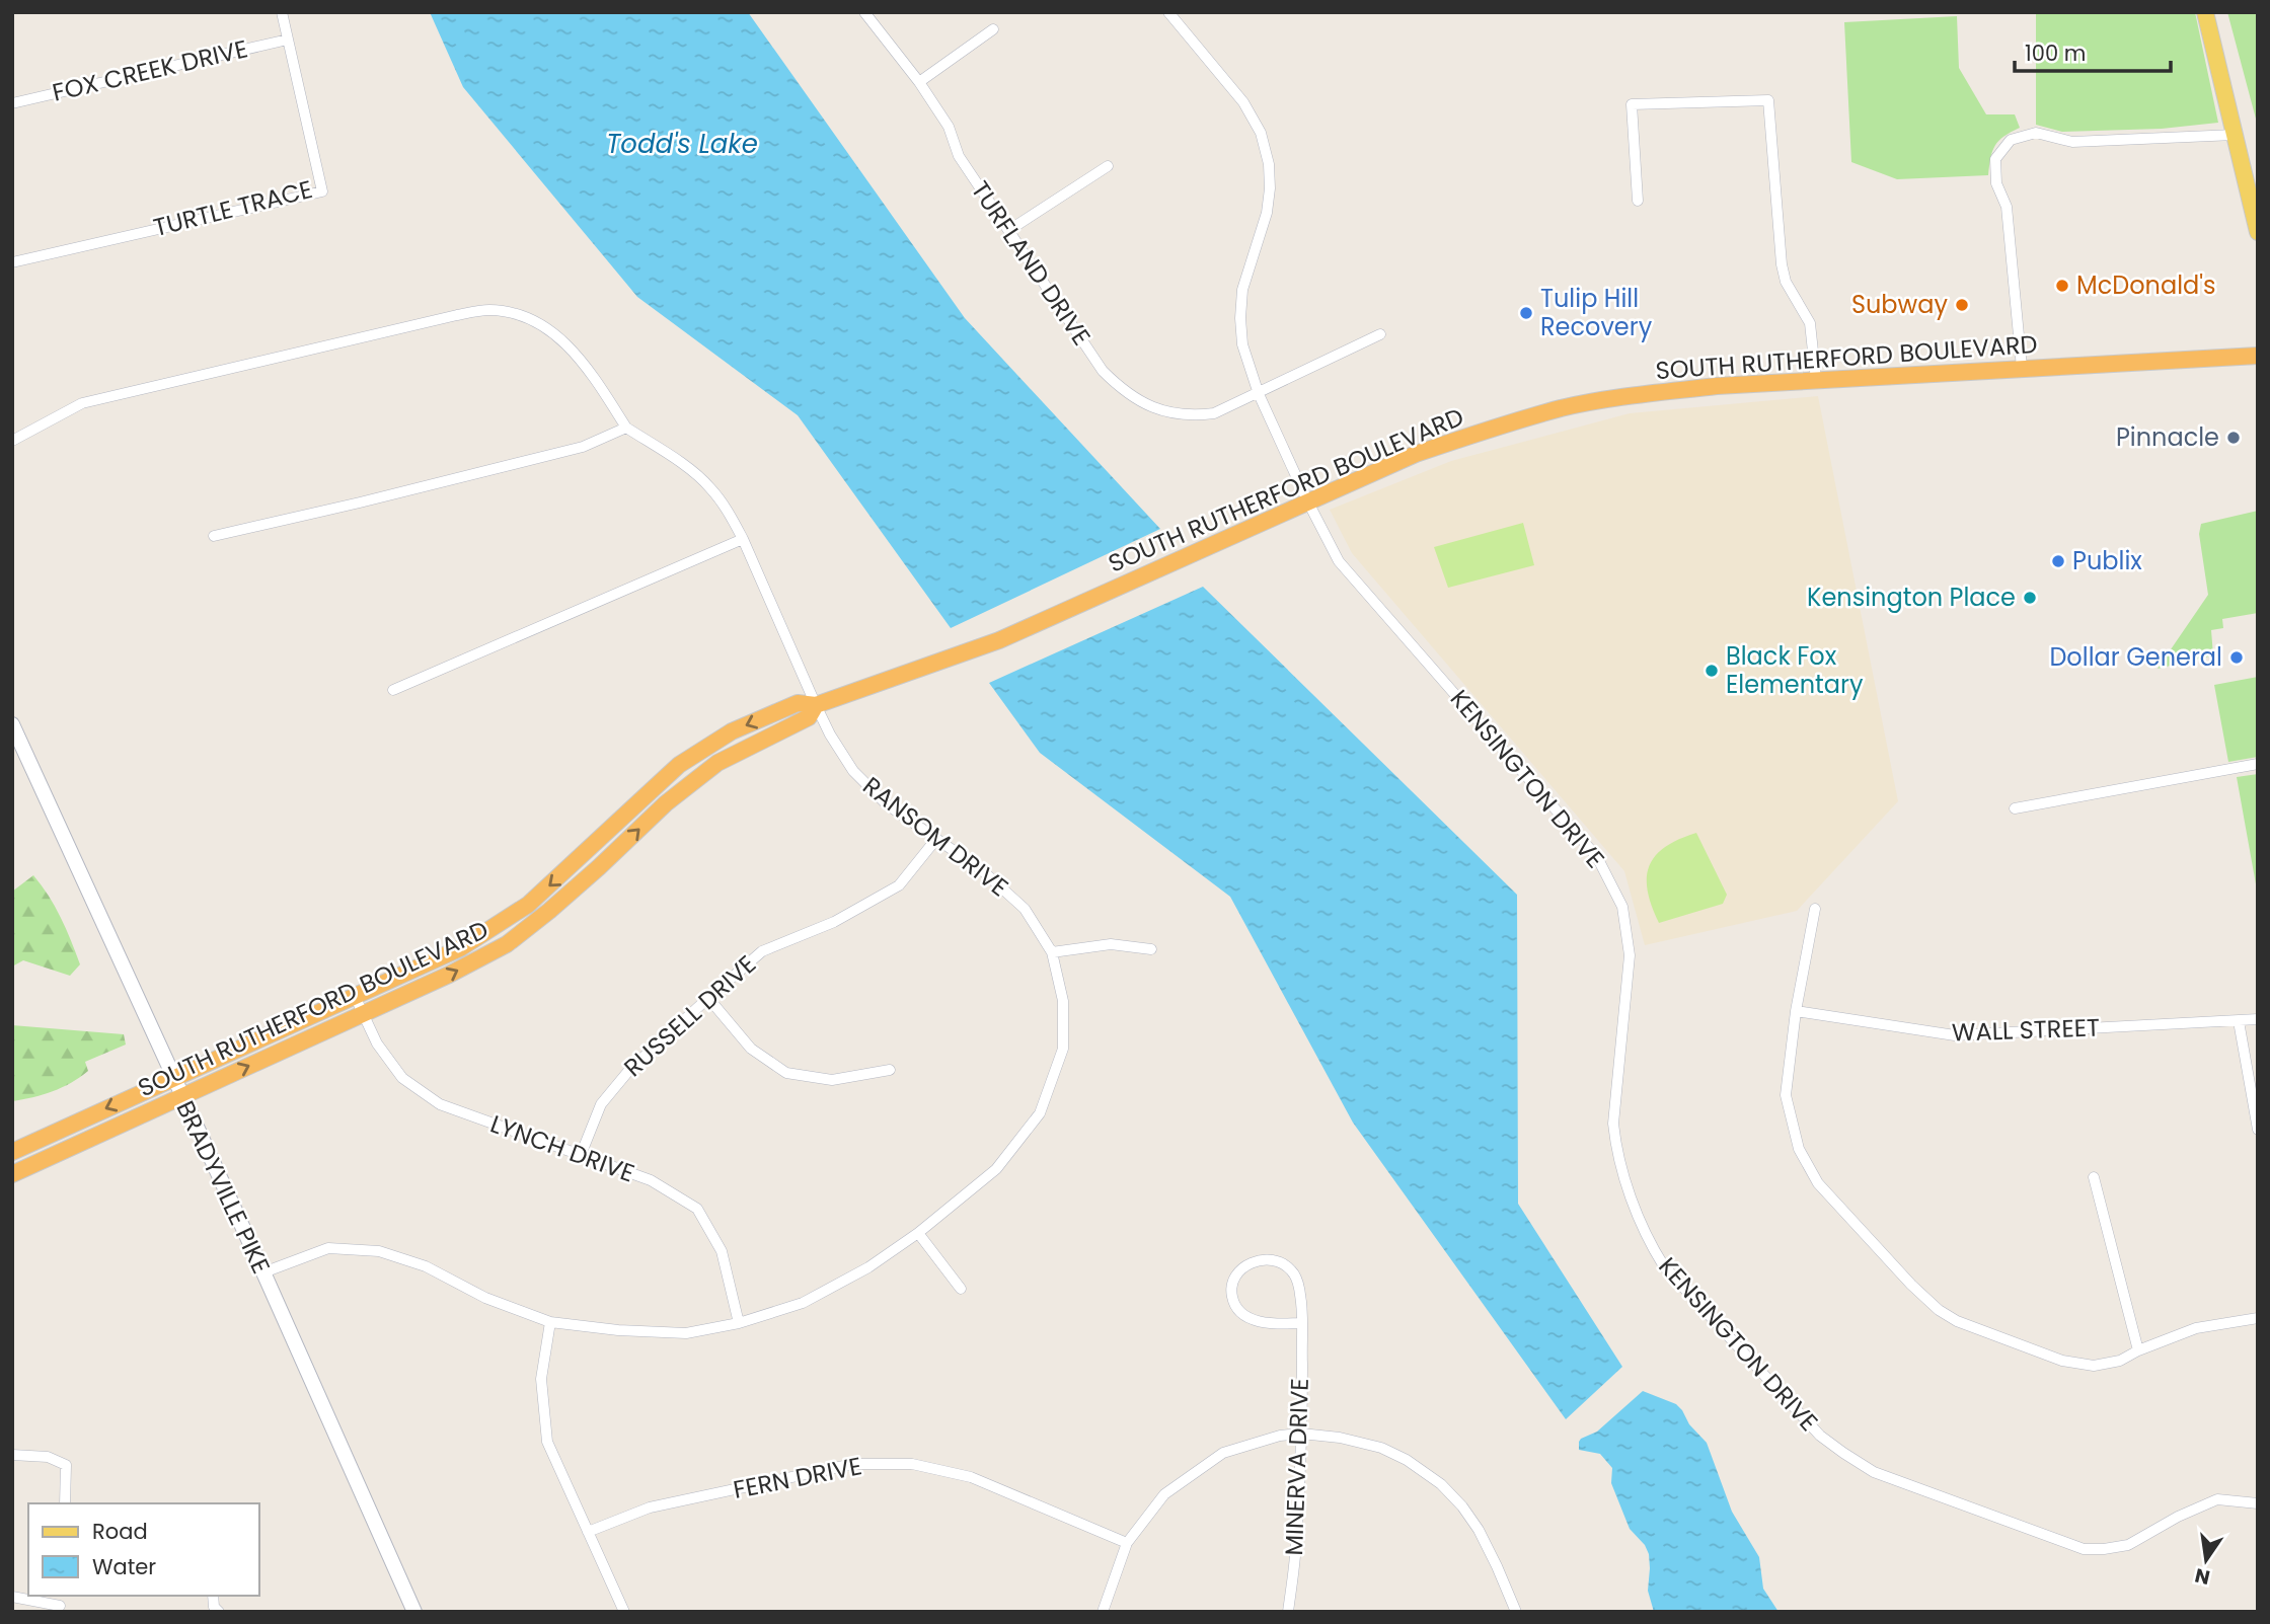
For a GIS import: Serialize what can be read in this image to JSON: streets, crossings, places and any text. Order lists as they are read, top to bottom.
{
  "streets": {
    "highway": ["SOUTH RUTHERFORD BOULEVARD"],
    "main road": ["BRADYVILLE PIKE"],
    "street": [
      "FOX CREEK DRIVE",
      "TURTLE TRACE",
      "TURFLAND DRIVE",
      "KENSINGTON DRIVE",
      "RANSOM DRIVE",
      "RUSSELL DRIVE",
      "WALL STREET",
      "LYNCH DRIVE",
      "MINERVA DRIVE",
      "FERN DRIVE"
    ]
  },
  "crossings": [
    ["FOX CREEK DRIVE", "TURTLE TRACE"],
    ["TURFLAND DRIVE", "KENSINGTON DRIVE"],
    ["SOUTH RUTHERFORD BOULEVARD", "KENSINGTON DRIVE"],
    ["SOUTH RUTHERFORD BOULEVARD", "RANSOM DRIVE"],
    ["SOUTH RUTHERFORD BOULEVARD", "LYNCH DRIVE"],
    ["SOUTH RUTHERFORD BOULEVARD", "BRADYVILLE PIKE"],
    ["RANSOM DRIVE", "RUSSELL DRIVE"],
    ["RANSOM DRIVE", "LYNCH DRIVE"],
    ["RANSOM DRIVE", "BRADYVILLE PIKE"],
    ["RUSSELL DRIVE", "LYNCH DRIVE"]
  ],
  "water": ["Todd's Lake"],
  "places": [
    "McDonald's",
    "Subway",
    "Tulip Hill Recovery",
    "Pinnacle",
    "Publix",
    "Kensington Place",
    "Dollar General",
    "Black Fox Elementary"
  ],
  "legend": ["Road", "Water"],
  "scale_bar": "100 m",
  "north": "bottom"
}
